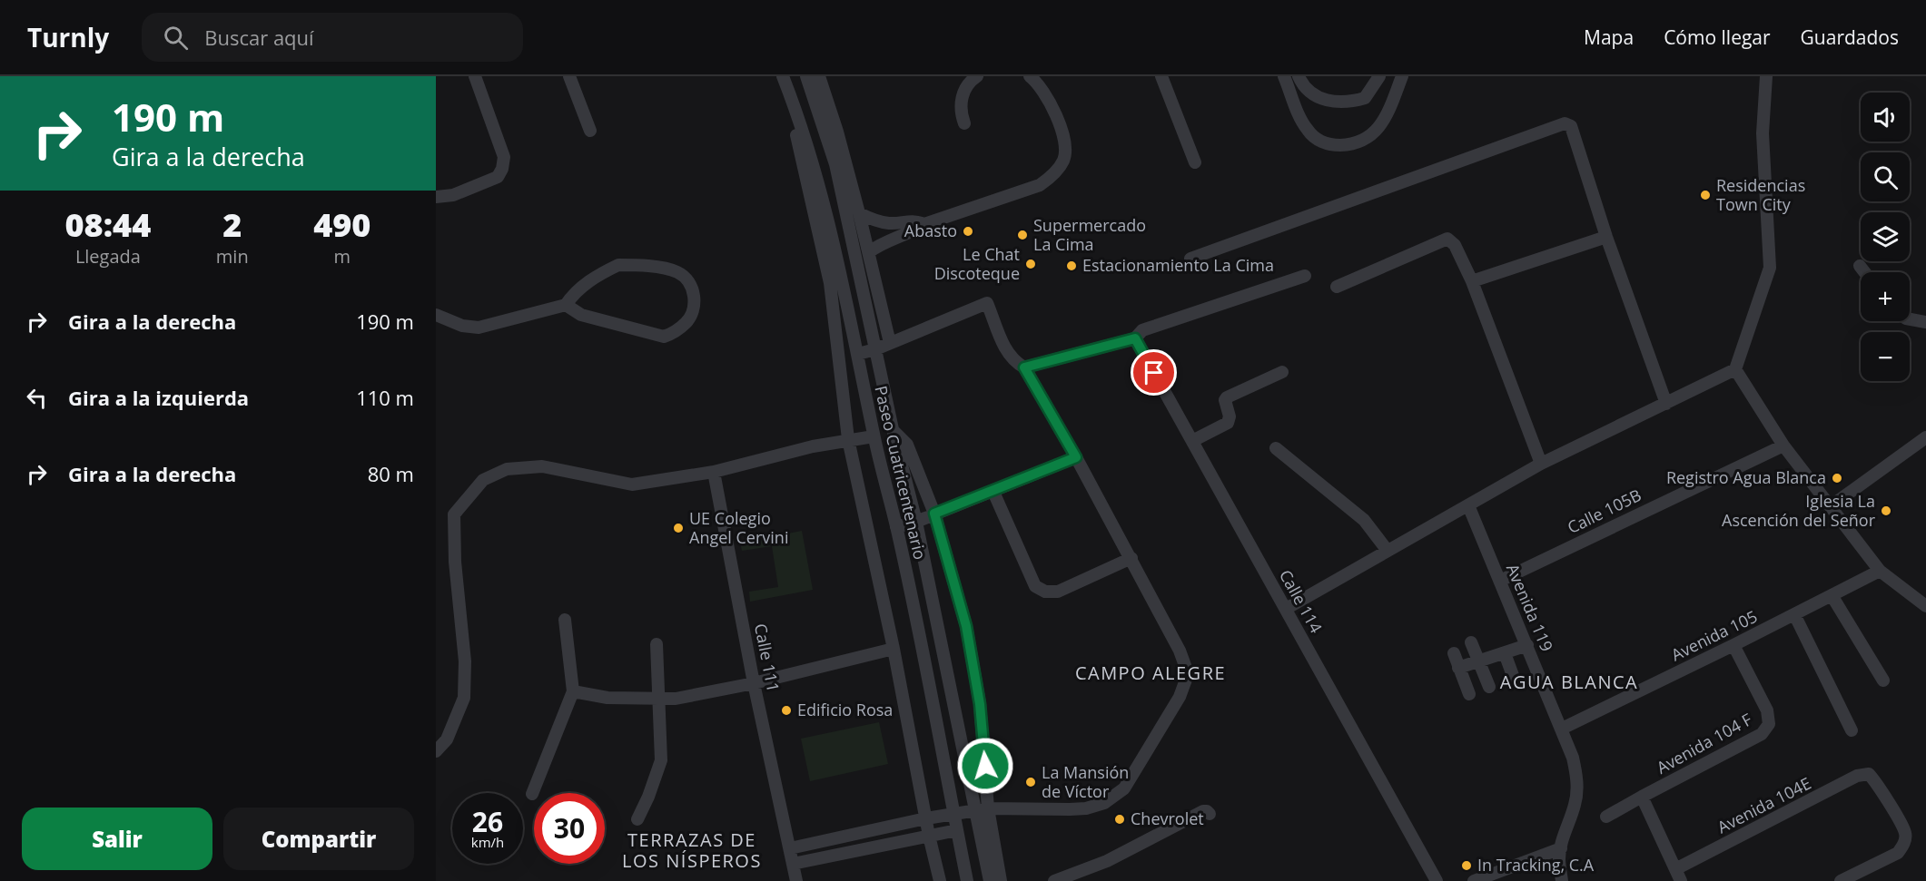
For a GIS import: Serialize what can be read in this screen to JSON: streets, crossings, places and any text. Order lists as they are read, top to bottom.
{
  "streets": {
    "street": [
      "Paseo Cuatricentenario",
      "Calle 105B",
      "Calle 114",
      "Avenida 119",
      "Avenida 105",
      "Calle 111",
      "Avenida 104 F",
      "Avenida 104E"
    ]
  },
  "crossings": [
    ["Calle 105B", "Avenida 119"],
    ["Avenida 119", "Avenida 105"],
    ["Avenida 105", "Avenida 104 F"]
  ],
  "districts": ["CAMPO ALEGRE", "AGUA BLANCA", "TERRAZAS DE LOS NÍSPEROS"],
  "places": [
    "Residencias Town City",
    "Abasto",
    "Supermercado La Cima",
    "Le Chat Discoteque",
    "Estacionamiento La Cima",
    "Registro Agua Blanca",
    "Iglesia La Ascención del Señor",
    "UE Colegio Angel Cervini",
    "Edificio Rosa",
    "La Mansión de Víctor",
    "Chevrolet",
    "In Tracking, C.A"
  ],
  "page": {
    "header": "Turnly",
    "search": "Buscar aquí",
    "nav": ["Mapa", "Cómo llegar", "Guardados"],
    "turn": ["190 m", "Gira a la derecha"],
    "map_buttons": ["+", "−"],
    "eta": [
      "08:44",
      "Llegada",
      "2",
      "min",
      "490",
      "m"
    ],
    "list": [
      {
        "name": "Gira a la derecha",
        "value": "190 m"
      },
      {
        "name": "Gira a la izquierda",
        "value": "110 m"
      },
      {
        "name": "Gira a la derecha",
        "value": "80 m"
      }
    ],
    "speed": "26 km/h",
    "limit": "30",
    "buttons": ["Salir", "Compartir"]
  }
}
